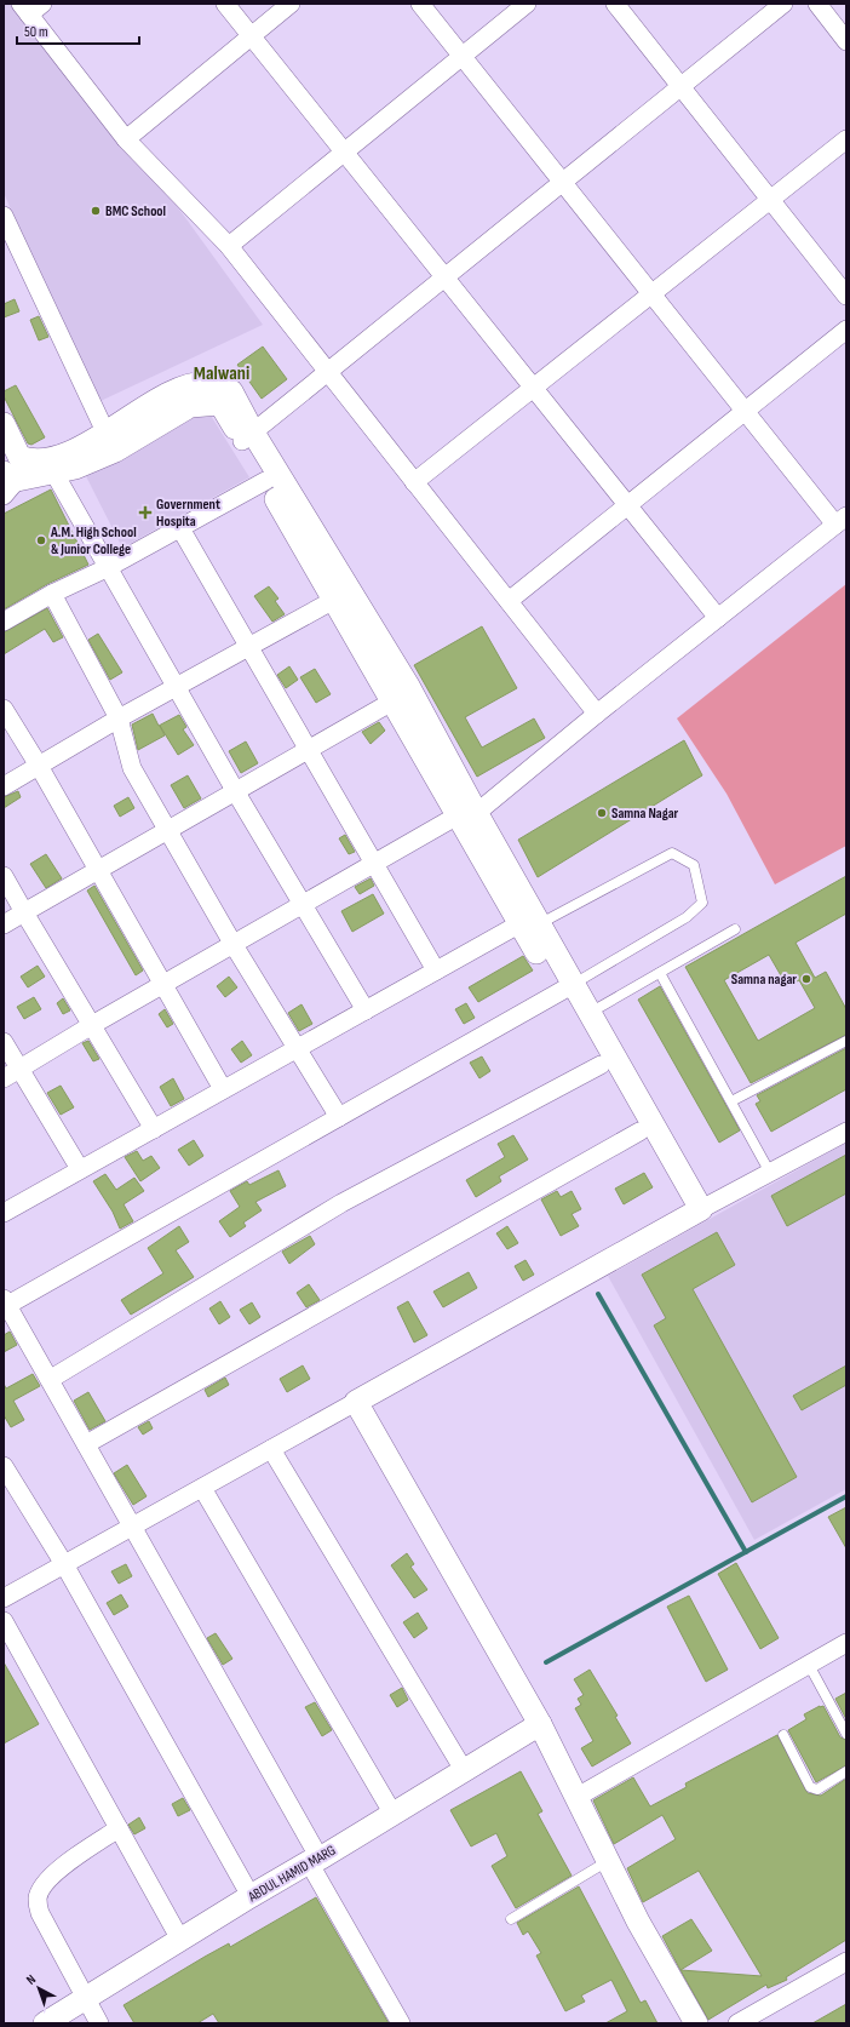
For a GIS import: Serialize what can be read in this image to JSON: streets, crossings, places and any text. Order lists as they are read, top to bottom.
{
  "streets": {
    "street": ["ABDUL HAMID MARG"]
  },
  "districts": ["Malwani"],
  "places": {
    "other": [
      "BMC School",
      "A.M. High School & Junior College",
      "Samna Nagar",
      "Samna nagar"
    ],
    "health": ["Government Hospita"]
  },
  "scale_bar": "50 m",
  "north": "top left"
}
